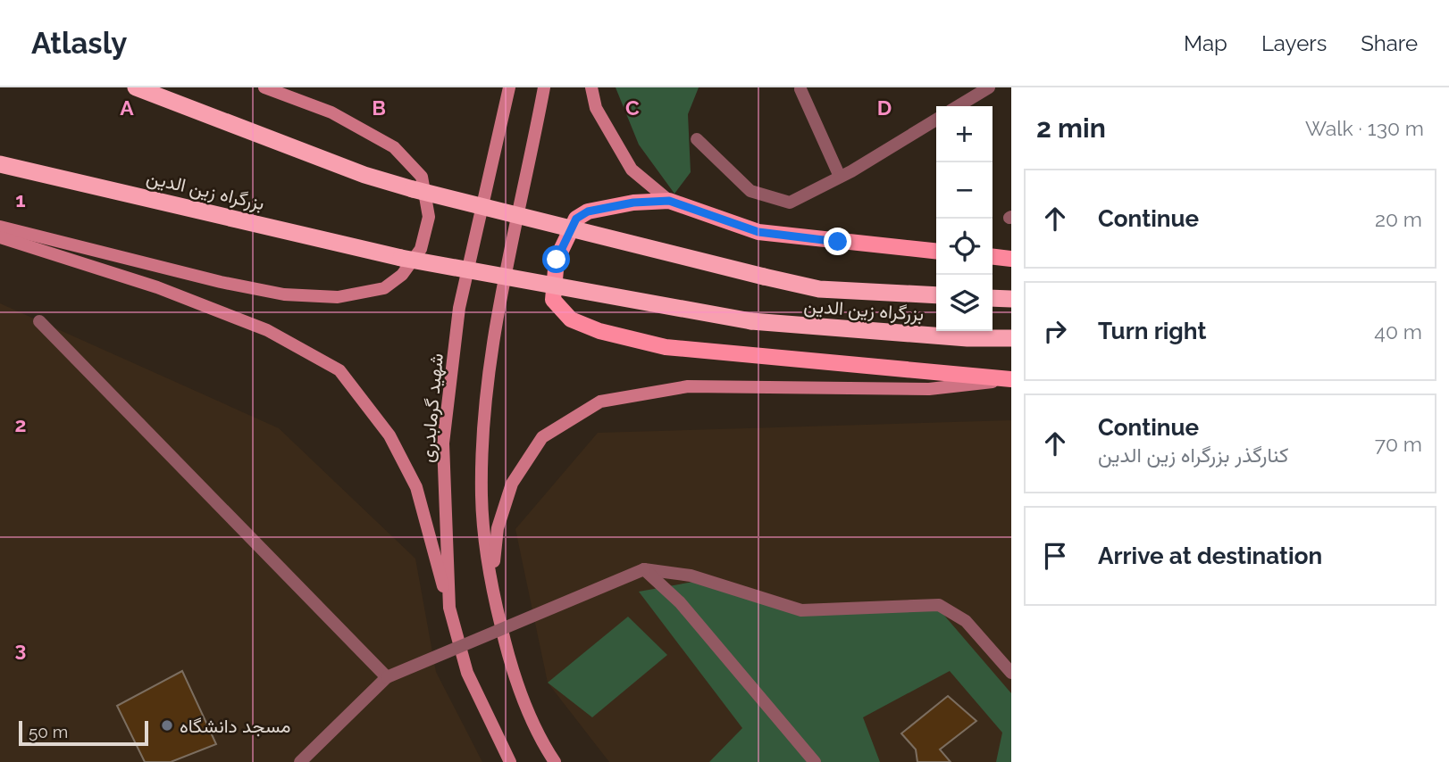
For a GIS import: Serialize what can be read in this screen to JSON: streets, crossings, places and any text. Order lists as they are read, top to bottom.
{
  "streets": {
    "highway": ["بزرگراه زین الدین"],
    "main road": ["شهید گرمابدری"]
  },
  "places": ["مسجد دانشگاه"],
  "scale_bar": "50 m",
  "page": {
    "header": "Atlasly",
    "nav": ["Map", "Layers", "Share"],
    "heading": ["2 min", "Walk · 130 m"],
    "map_buttons": ["+", "−"],
    "list": [
      ["Continue", "20 m"],
      ["Turn right", "40 m"],
      ["Continue", "کنارگذر بزرگراه زین الدین", "70 m"],
      "Arrive at destination"
    ],
    "scale": "50 m"
  },
  "grid": {
    "columns": [
      "A",
      "B",
      "C",
      "D"
    ],
    "rows": ["1", "2", "3"]
  }
}
